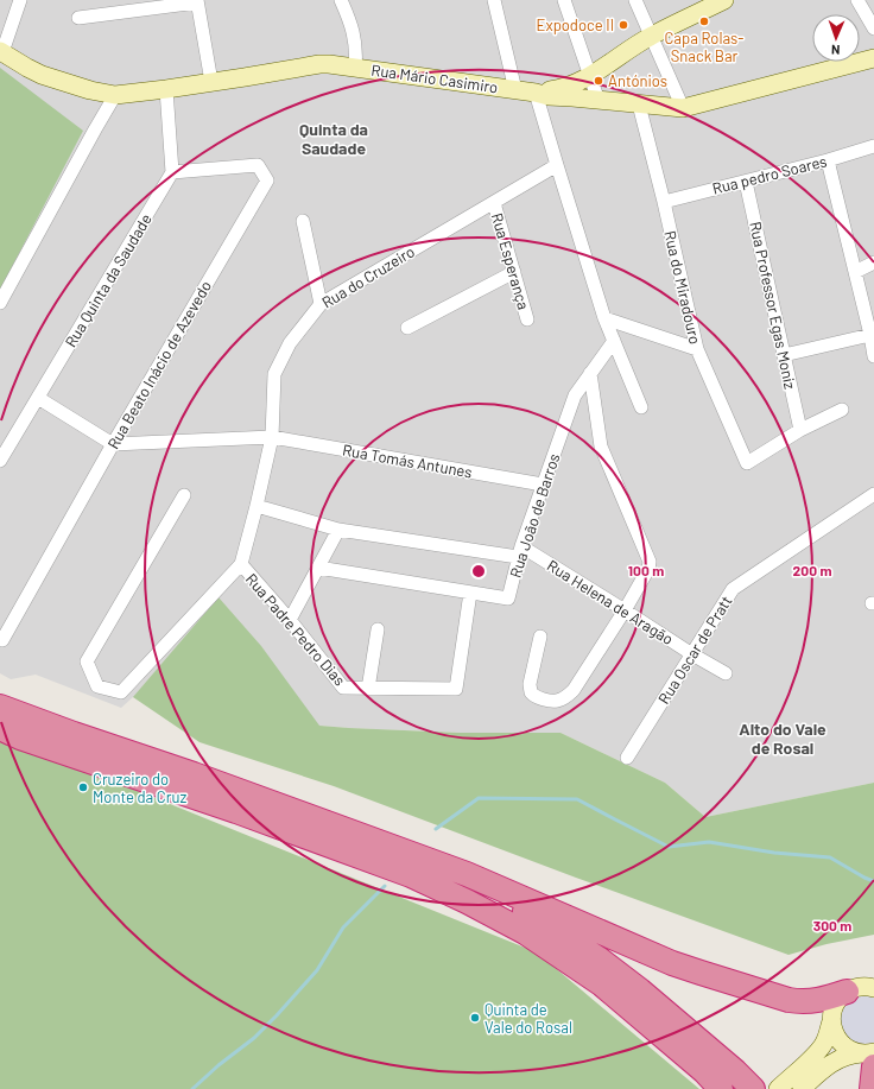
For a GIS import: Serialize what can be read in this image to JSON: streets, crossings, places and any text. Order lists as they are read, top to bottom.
{
  "streets": {
    "street": [
      "Rua Mário Casimiro",
      "Rua pedro Soares",
      "Rua Esperança",
      "Rua do Cruzeiro",
      "Rua Quinta da Saudade",
      "Rua do Miradouro",
      "Rua Professor Egas Moniz",
      "Rua Beato Inácio de Azevedo",
      "Rua Tomás Antunes",
      "Rua João de Barros",
      "Rua Helena de Aragão",
      "Rua Padre Pedro Dias",
      "Rua Oscar de Pratt"
    ]
  },
  "crossings": [
    ["Rua Mário Casimiro", "Rua do Miradouro"],
    ["Rua pedro Soares", "Rua do Miradouro"],
    ["Rua pedro Soares", "Rua Professor Egas Moniz"],
    ["Rua Esperança", "Rua do Cruzeiro"],
    ["Rua do Cruzeiro", "Rua Tomás Antunes"],
    ["Rua do Cruzeiro", "Rua Padre Pedro Dias"],
    ["Rua Quinta da Saudade", "Rua Beato Inácio de Azevedo"],
    ["Rua do Miradouro", "Rua Professor Egas Moniz"],
    ["Rua Beato Inácio de Azevedo", "Rua Tomás Antunes"],
    ["Rua Tomás Antunes", "Rua João de Barros"],
    ["Rua João de Barros", "Rua Helena de Aragão"],
    ["Rua João de Barros", "Rua Padre Pedro Dias"],
    ["Rua Helena de Aragão", "Rua Oscar de Pratt"]
  ],
  "districts": ["Quinta da Saudade", "Alto do Vale de Rosal"],
  "places": [
    "Capa Rolas- Snack Bar",
    "Expodoce II",
    "Antónios",
    "Cruzeiro do Monte da Cruz",
    "Quinta de Vale do Rosal"
  ],
  "north": "bottom",
  "rings": ["100 m", "200 m", "300 m"]
}
